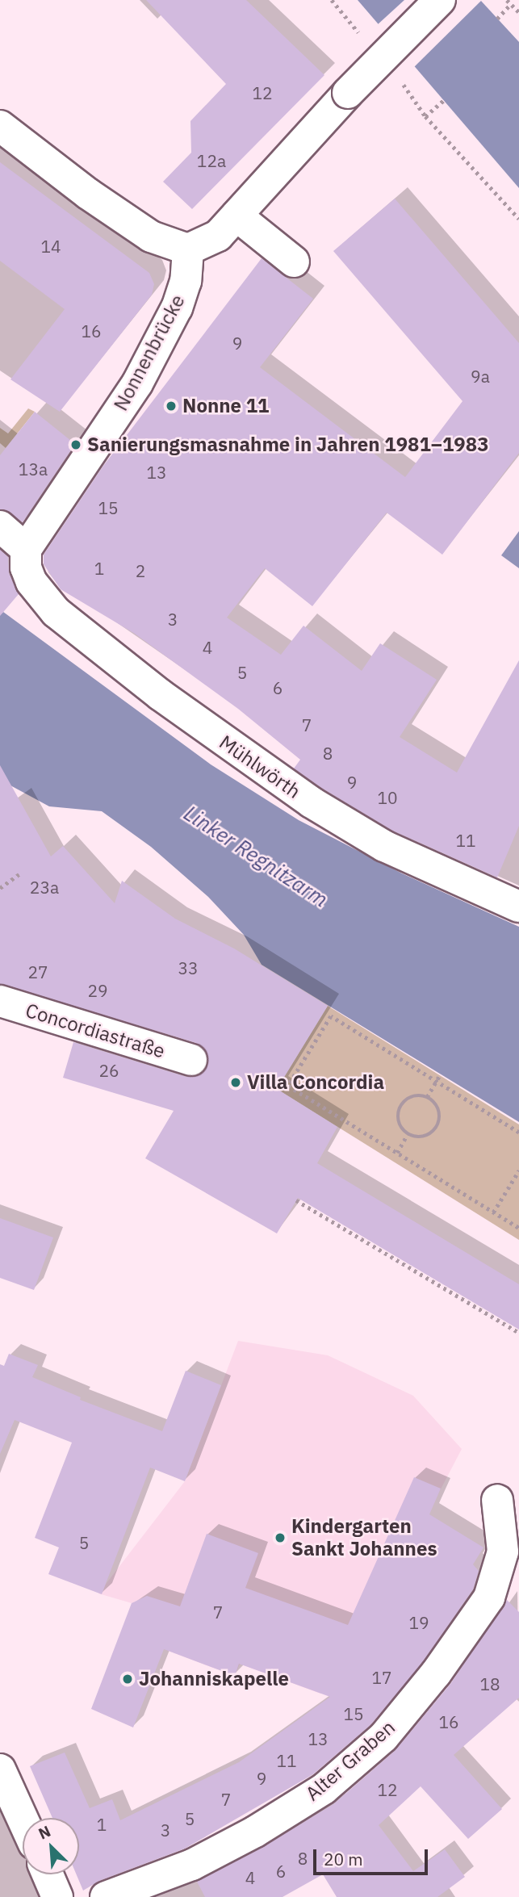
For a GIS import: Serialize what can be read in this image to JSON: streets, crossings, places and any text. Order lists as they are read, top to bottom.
{
  "streets": {
    "street": [
      "Nonnenbrücke",
      "Mühlwörth",
      "Concordiastraße",
      "Alter Graben"
    ]
  },
  "crossings": [
    ["Nonnenbrücke", "Mühlwörth"]
  ],
  "water": ["Linker Regnitzarm"],
  "places": [
    "Nonne 11",
    "Sanierungsmasnahme in Jahren 1981–1983",
    "Villa Concordia",
    "Kindergarten Sankt Johannes",
    "Johanniskapelle"
  ],
  "house_numbers": [
    "12",
    "12a",
    "14",
    "16",
    "9",
    "9a",
    "13a",
    "13",
    "15",
    "1",
    "2",
    "3",
    "4",
    "5",
    "6",
    "7",
    "8",
    "9",
    "10",
    "11",
    "23a",
    "33",
    "27",
    "29",
    "26",
    "5",
    "7",
    "19",
    "17",
    "18",
    "15",
    "16",
    "13",
    "11",
    "9",
    "12",
    "7",
    "5",
    "1",
    "3",
    "8",
    "6",
    "4"
  ],
  "scale_bar": "20 m",
  "north": "top left"
}
